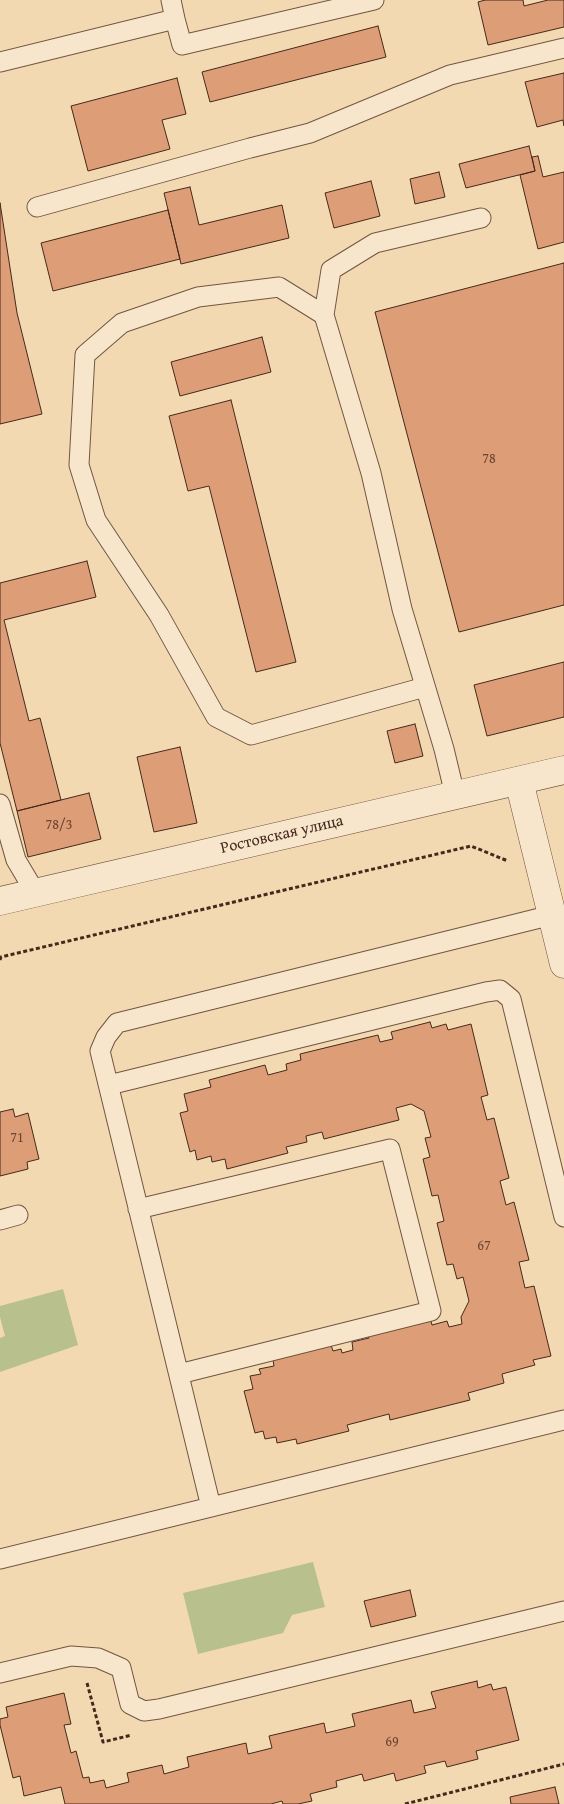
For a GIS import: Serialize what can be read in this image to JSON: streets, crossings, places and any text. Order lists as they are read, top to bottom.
{
  "streets": {
    "street": ["Ростовская улица"]
  },
  "house_numbers": [
    "78",
    "78/3",
    "71",
    "67",
    "69"
  ]
}
